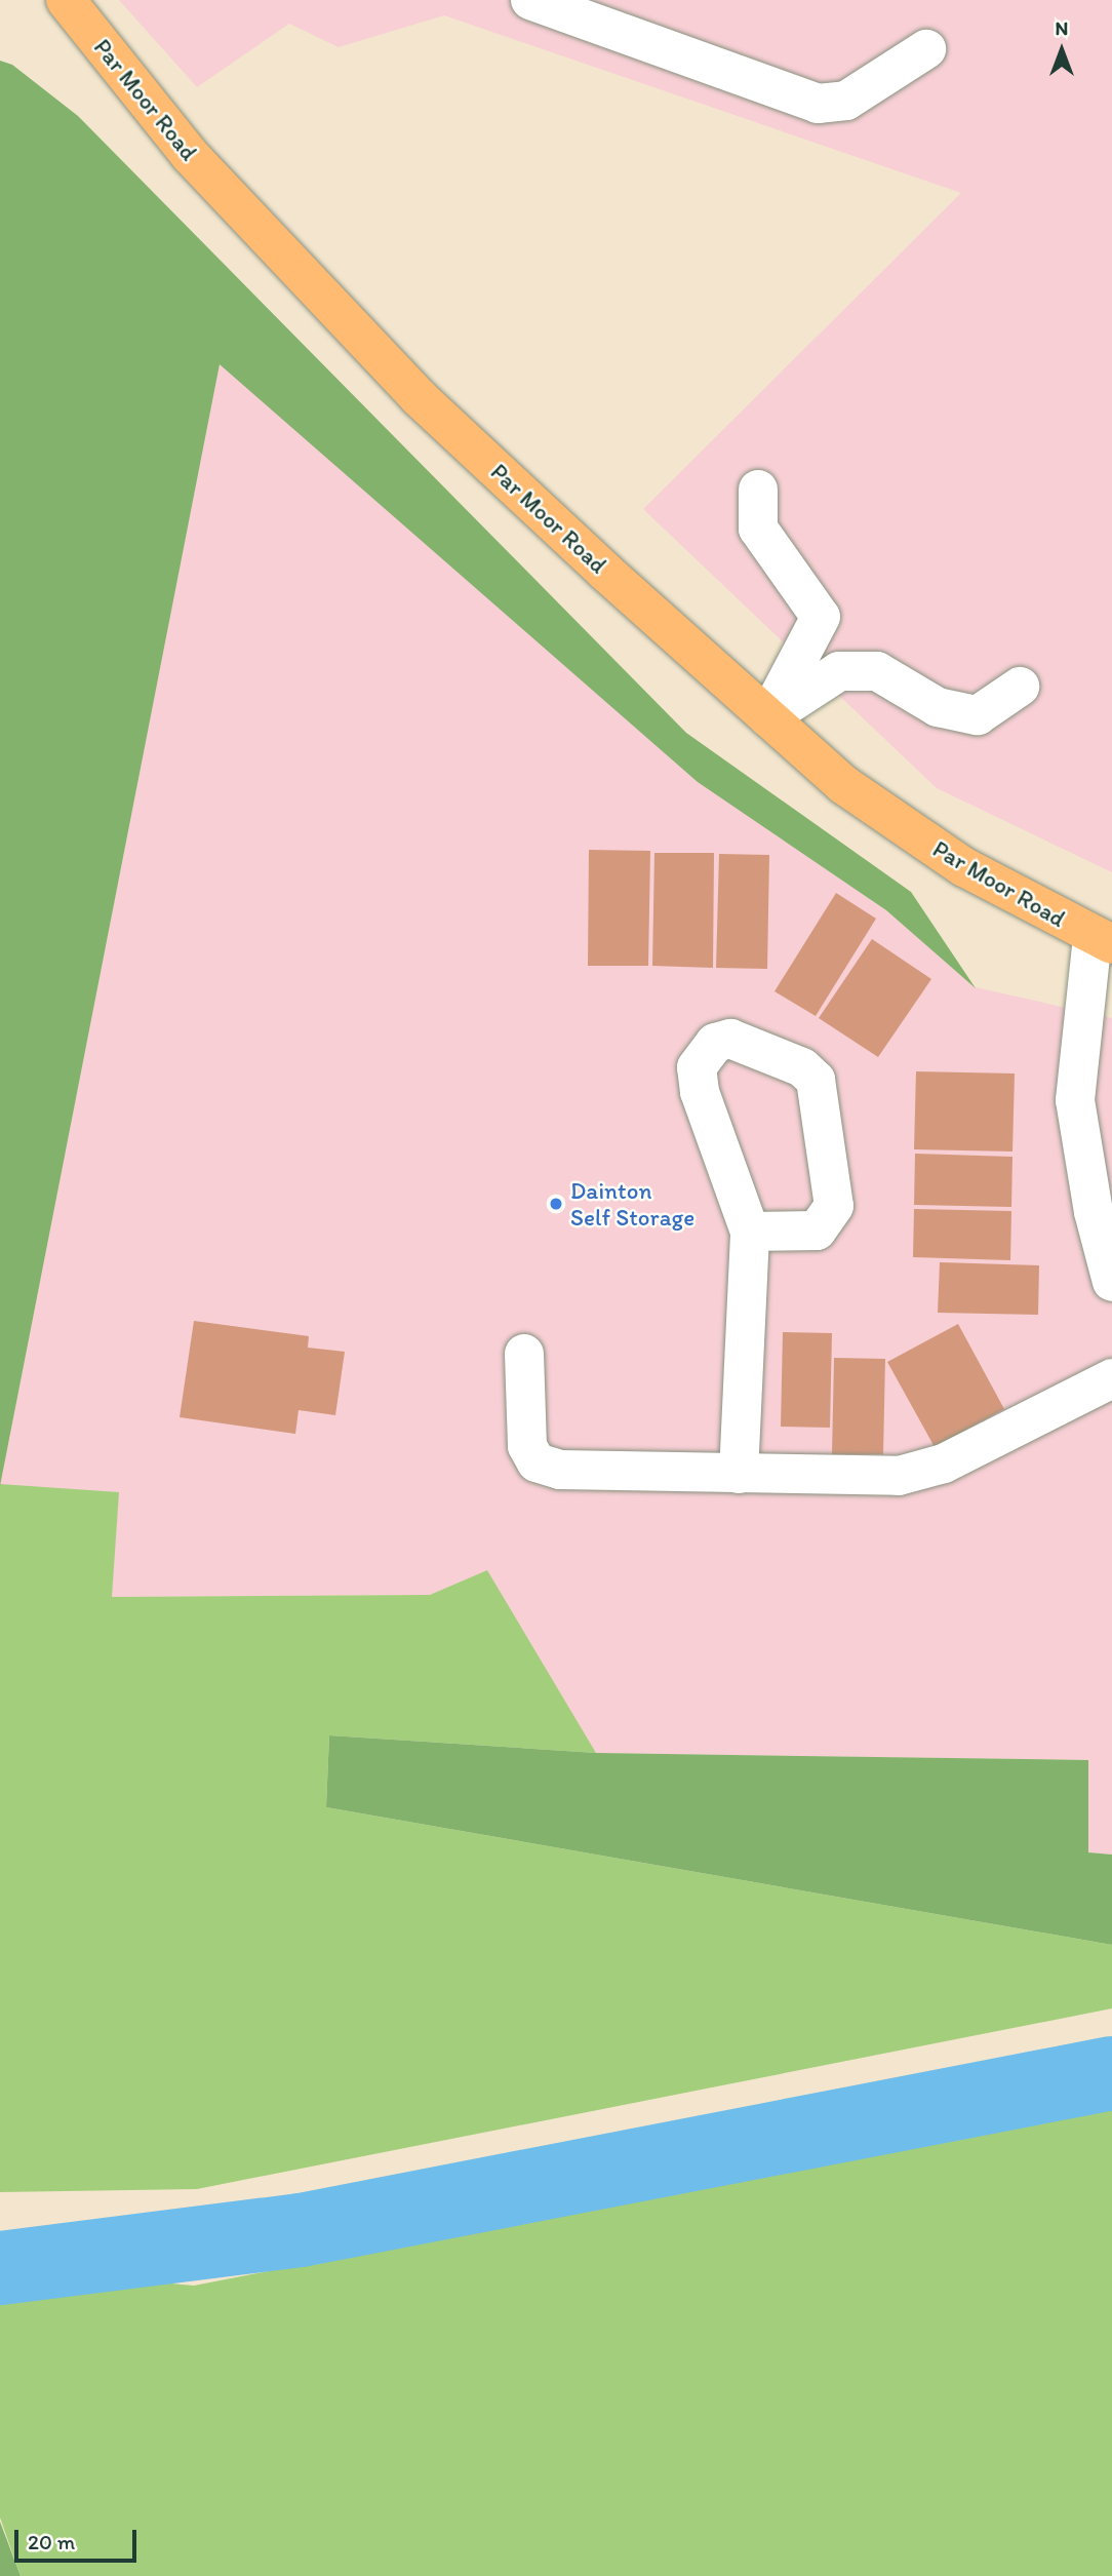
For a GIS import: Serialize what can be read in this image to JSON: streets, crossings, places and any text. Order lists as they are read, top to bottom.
{
  "streets": {
    "main road": ["Par Moor Road"]
  },
  "places": ["Dainton Self Storage"],
  "scale_bar": "20 m",
  "north": "top"
}
